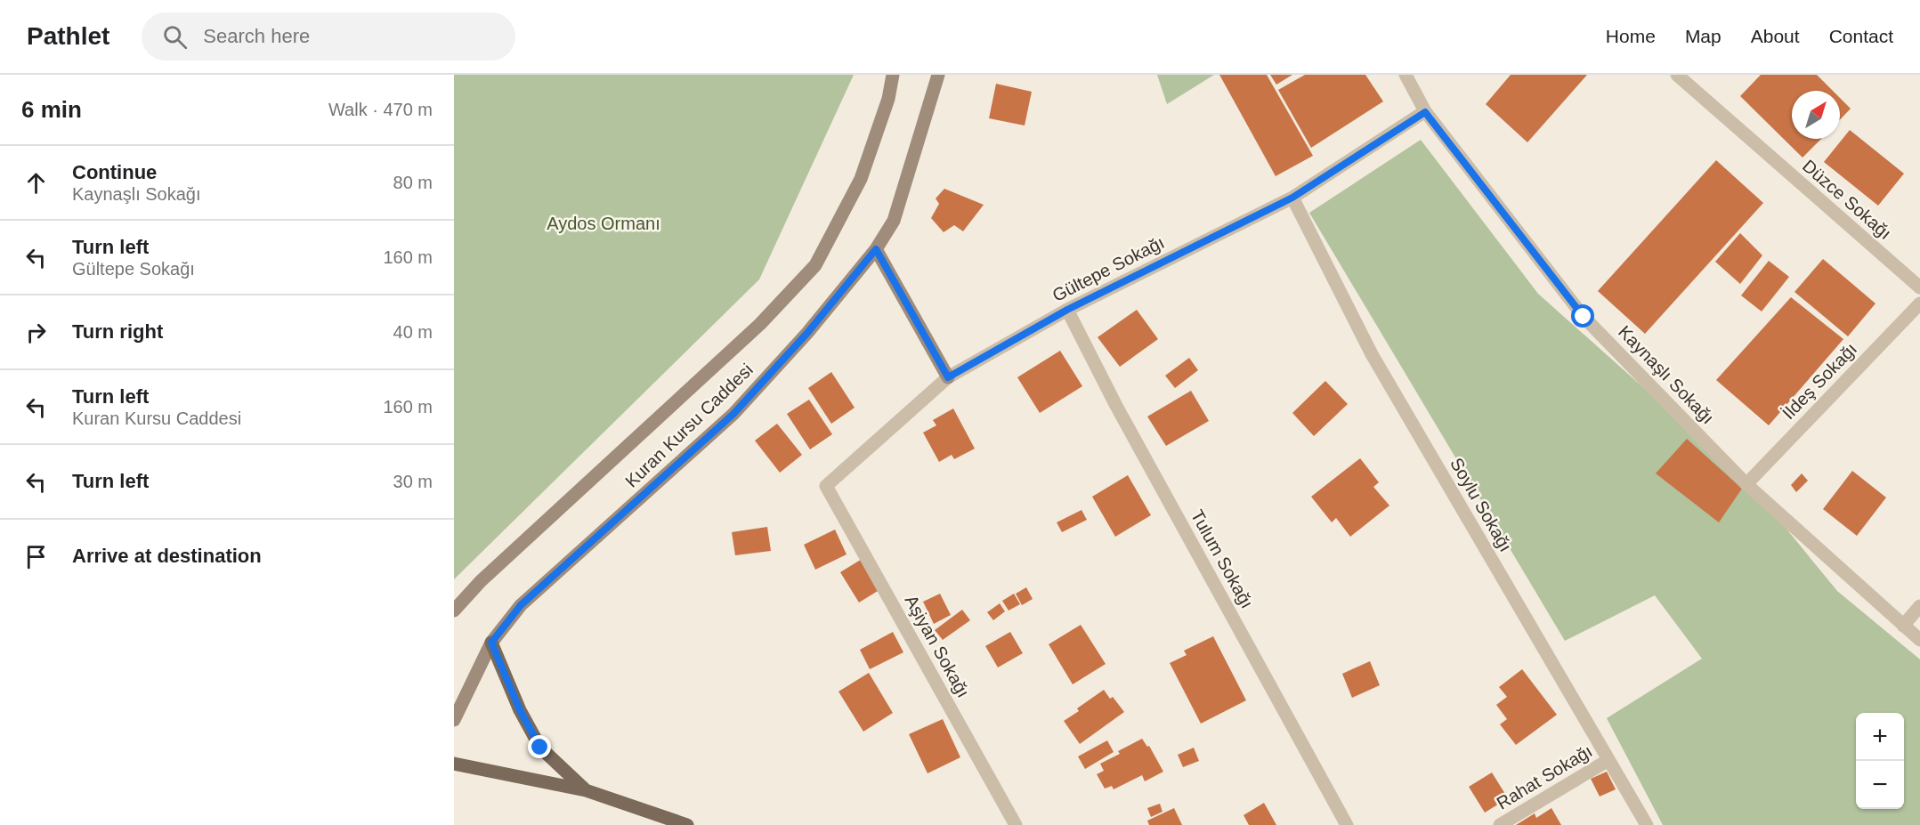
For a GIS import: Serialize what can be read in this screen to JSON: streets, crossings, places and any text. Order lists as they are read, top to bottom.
{
  "streets": {
    "main road": ["Kuran Kursu Caddesi"],
    "street": [
      "Düzce Sokağı",
      "Gültepe Sokağı",
      "Kaynaşlı Sokağı",
      "İldeş Sokağı",
      "Soylu Sokağı",
      "Tulum Sokağı",
      "Aşiyan Sokağı",
      "Rahat Sokağı"
    ]
  },
  "crossings": [
    ["Gültepe Sokağı", "Kaynaşlı Sokağı"],
    ["Gültepe Sokağı", "Soylu Sokağı"],
    ["Gültepe Sokağı", "Tulum Sokağı"],
    ["Gültepe Sokağı", "Aşiyan Sokağı"],
    ["Kaynaşlı Sokağı", "İldeş Sokağı"],
    ["Soylu Sokağı", "Rahat Sokağı"]
  ],
  "parks": ["Aydos Ormanı"],
  "north": "top right",
  "page": {
    "header": "Pathlet",
    "search": "Search here",
    "nav": [
      "Home",
      "Map",
      "About",
      "Contact"
    ],
    "heading": ["6 min", "Walk · 470 m"],
    "list": [
      ["Continue", "Kaynaşlı Sokağı", "80 m"],
      ["Turn left", "Gültepe Sokağı", "160 m"],
      ["Turn right", "40 m"],
      ["Turn left", "Kuran Kursu Caddesi", "160 m"],
      ["Turn left", "30 m"],
      "Arrive at destination"
    ],
    "map_buttons": ["+", "−"]
  }
}
